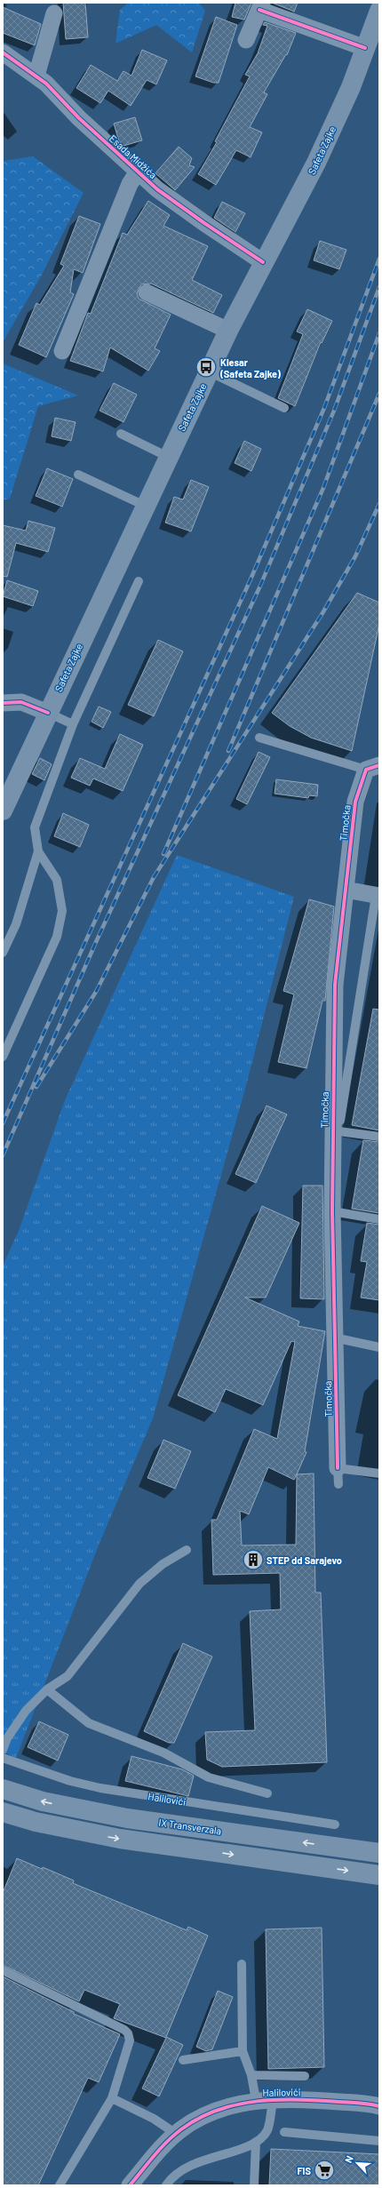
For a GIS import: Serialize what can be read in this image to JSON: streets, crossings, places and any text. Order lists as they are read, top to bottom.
{
  "streets": {
    "main road": ["Safeta Zajke", "IX Transverzala"],
    "street": ["Esada Midžića", "Timočka", "Halilovići"]
  },
  "crossings": [
    ["Safeta Zajke", "Esada Midžića"]
  ],
  "places": {
    "bus stop": ["Klesar (Safeta Zajke)"],
    "building": ["STEP dd Sarajevo"],
    "supermarket": ["FIS"]
  },
  "north": "top left"
}
